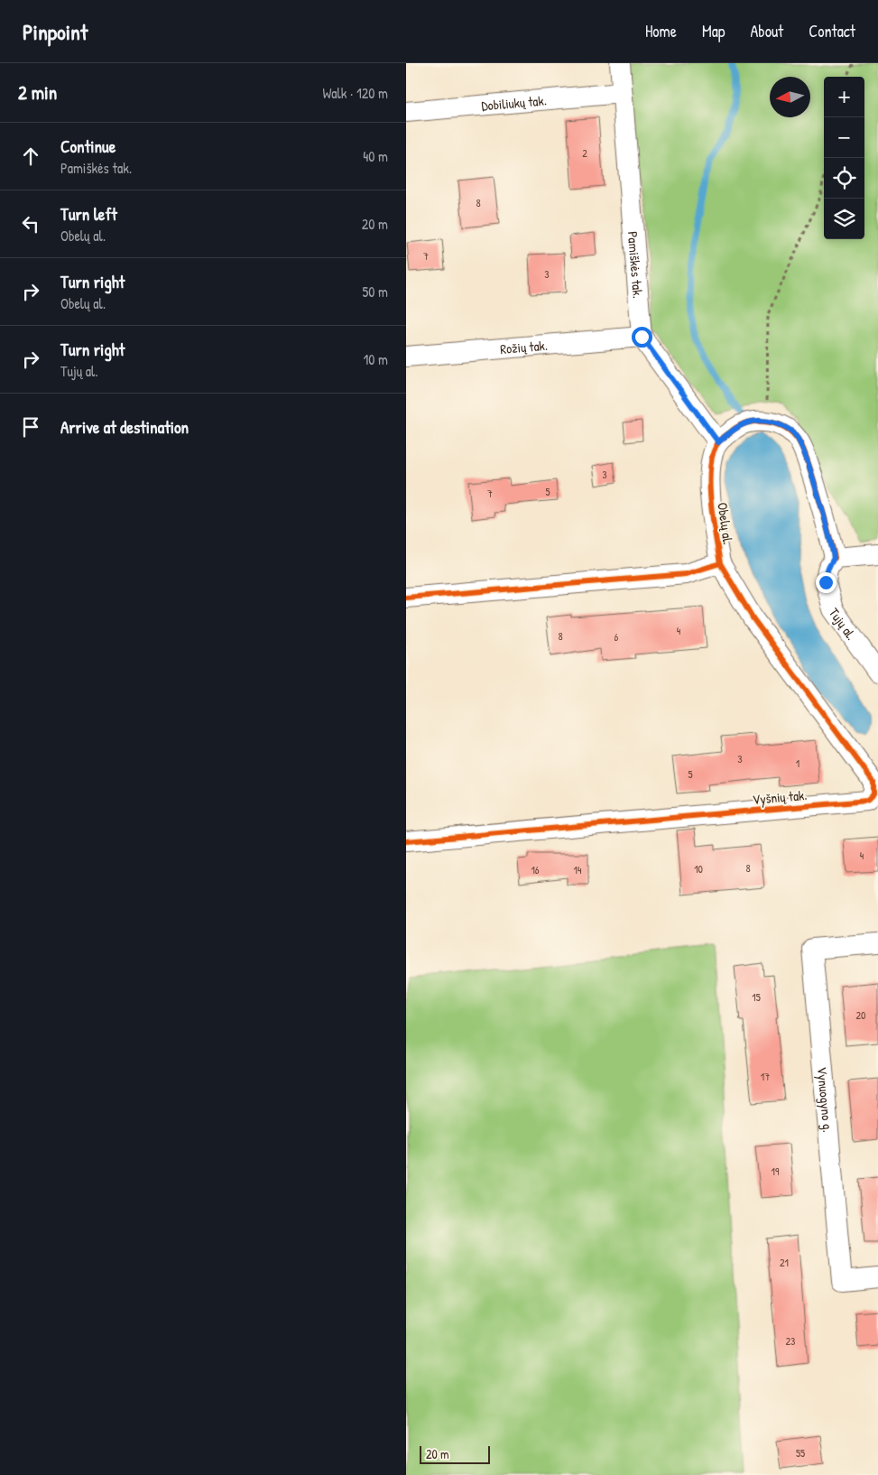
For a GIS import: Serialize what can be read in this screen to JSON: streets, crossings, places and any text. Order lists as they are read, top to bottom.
{
  "streets": {
    "street": [
      "Dobiliukų tak.",
      "Pamiškės tak.",
      "Rožių tak.",
      "Obelų al.",
      "Tujų al.",
      "Vyšnių tak.",
      "Vynuogyno g."
    ]
  },
  "crossings": [
    ["Dobiliukų tak.", "Pamiškės tak."],
    ["Pamiškės tak.", "Rožių tak."],
    ["Obelų al.", "Vyšnių tak."]
  ],
  "house_numbers": [
    "2",
    "8",
    "7",
    "3",
    "3",
    "5",
    "7",
    "4",
    "8",
    "6",
    "3",
    "1",
    "5",
    "4",
    "8",
    "10",
    "16",
    "14",
    "15",
    "20",
    "17",
    "19",
    "21",
    "23",
    "55"
  ],
  "scale_bar": "20 m",
  "north": "left",
  "page": {
    "header": "Pinpoint",
    "nav": [
      "Home",
      "Map",
      "About",
      "Contact"
    ],
    "heading": ["2 min", "Walk · 120 m"],
    "map_buttons": ["+", "−"],
    "list": [
      ["Continue", "Pamiškės tak.", "40 m"],
      ["Turn left", "Obelų al.", "20 m"],
      ["Turn right", "Obelų al.", "50 m"],
      ["Turn right", "Tujų al.", "10 m"],
      "Arrive at destination"
    ],
    "scale": "20 m"
  }
}
